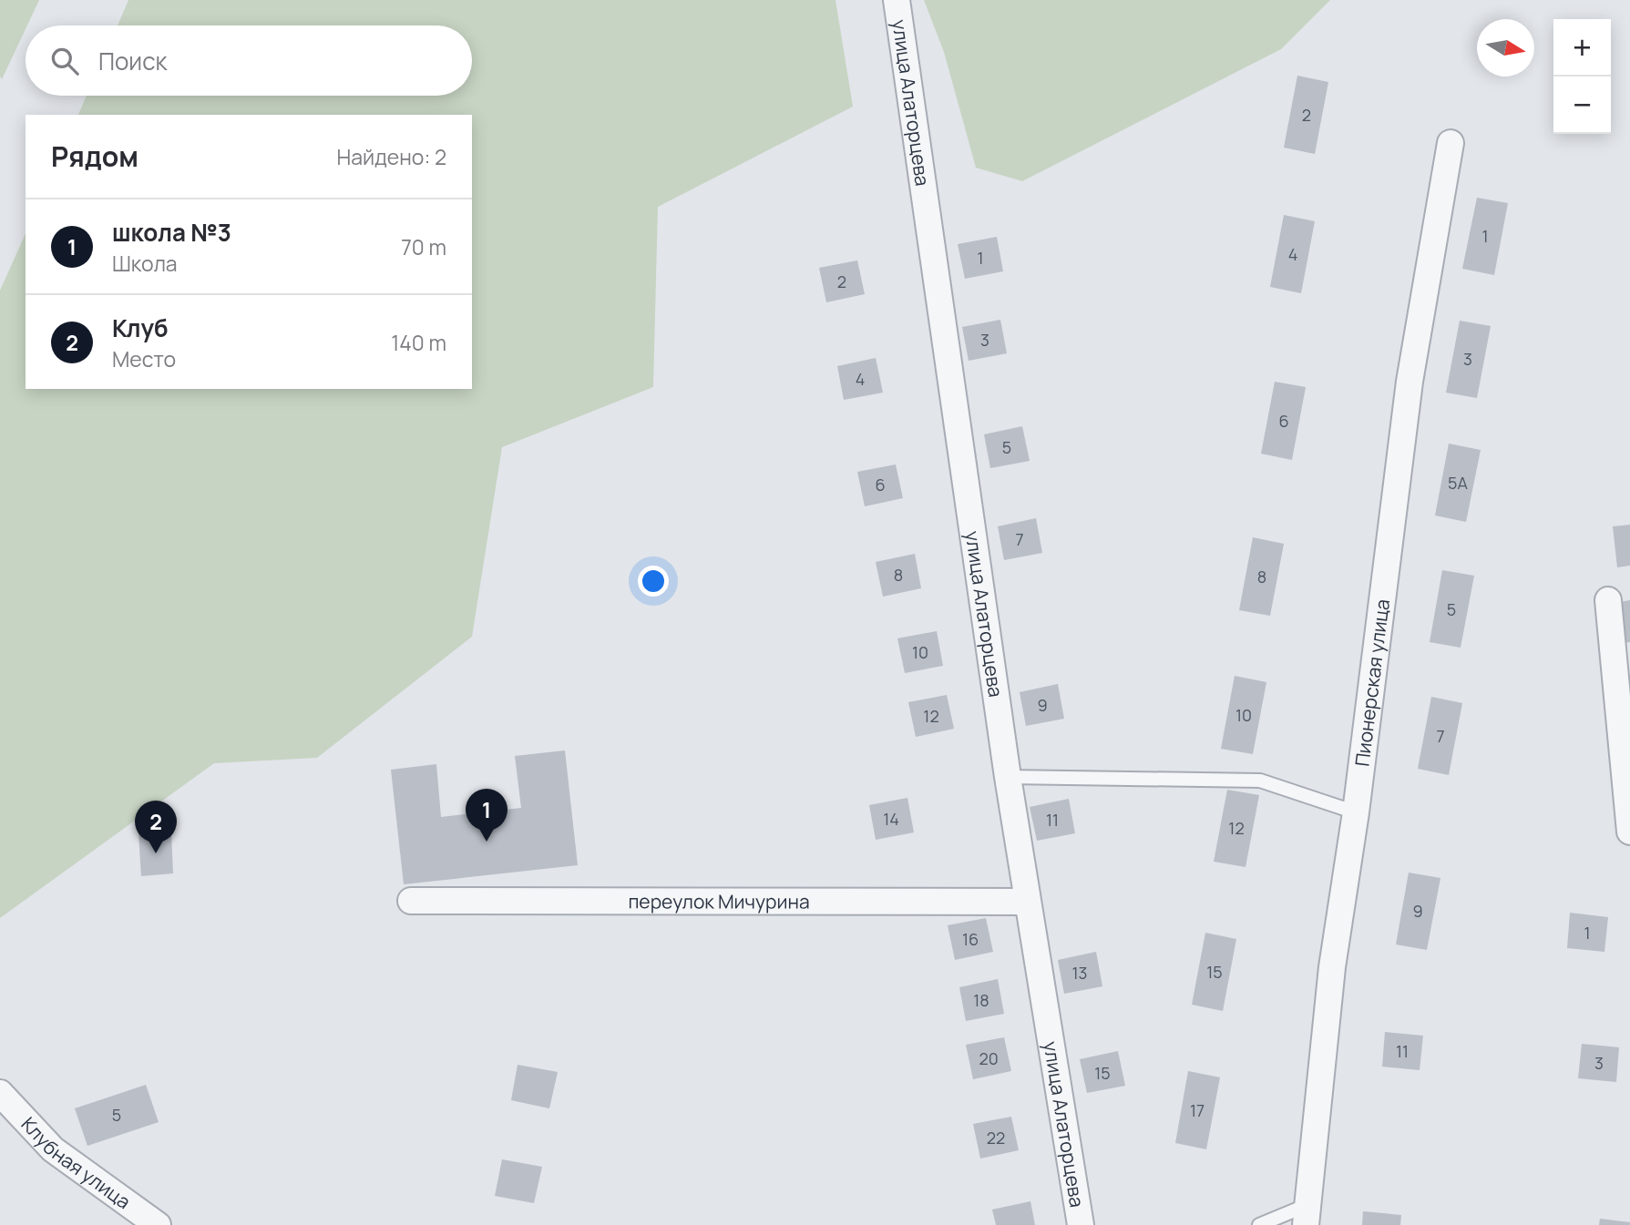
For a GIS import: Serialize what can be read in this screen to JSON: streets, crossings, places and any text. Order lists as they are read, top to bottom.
{
  "streets": {
    "street": [
      "улица Алаторцева",
      "Пионерская улица",
      "переулок Мичурина",
      "Клубная улица"
    ]
  },
  "crossings": [
    ["улица Алаторцева", "переулок Мичурина"]
  ],
  "house_numbers": [
    "2",
    "1",
    "4",
    "1",
    "2",
    "3",
    "3",
    "4",
    "6",
    "5",
    "5А",
    "6",
    "7",
    "8",
    "8",
    "5",
    "10",
    "9",
    "10",
    "12",
    "7",
    "14",
    "11",
    "12",
    "9",
    "1",
    "16",
    "15",
    "13",
    "18",
    "11",
    "20",
    "3",
    "15",
    "17",
    "5",
    "22"
  ],
  "north": "right",
  "page": {
    "map_buttons": ["+", "−"],
    "search": "Поиск",
    "heading": ["Рядом", "Найдено: 2"],
    "list": [
      {
        "mark": "1",
        "name": "школа №3",
        "note": "Школа",
        "value": "70 m"
      },
      {
        "mark": "2",
        "name": "Клуб",
        "note": "Место",
        "value": "140 m"
      }
    ],
    "pins": ["1", "2"]
  }
}
